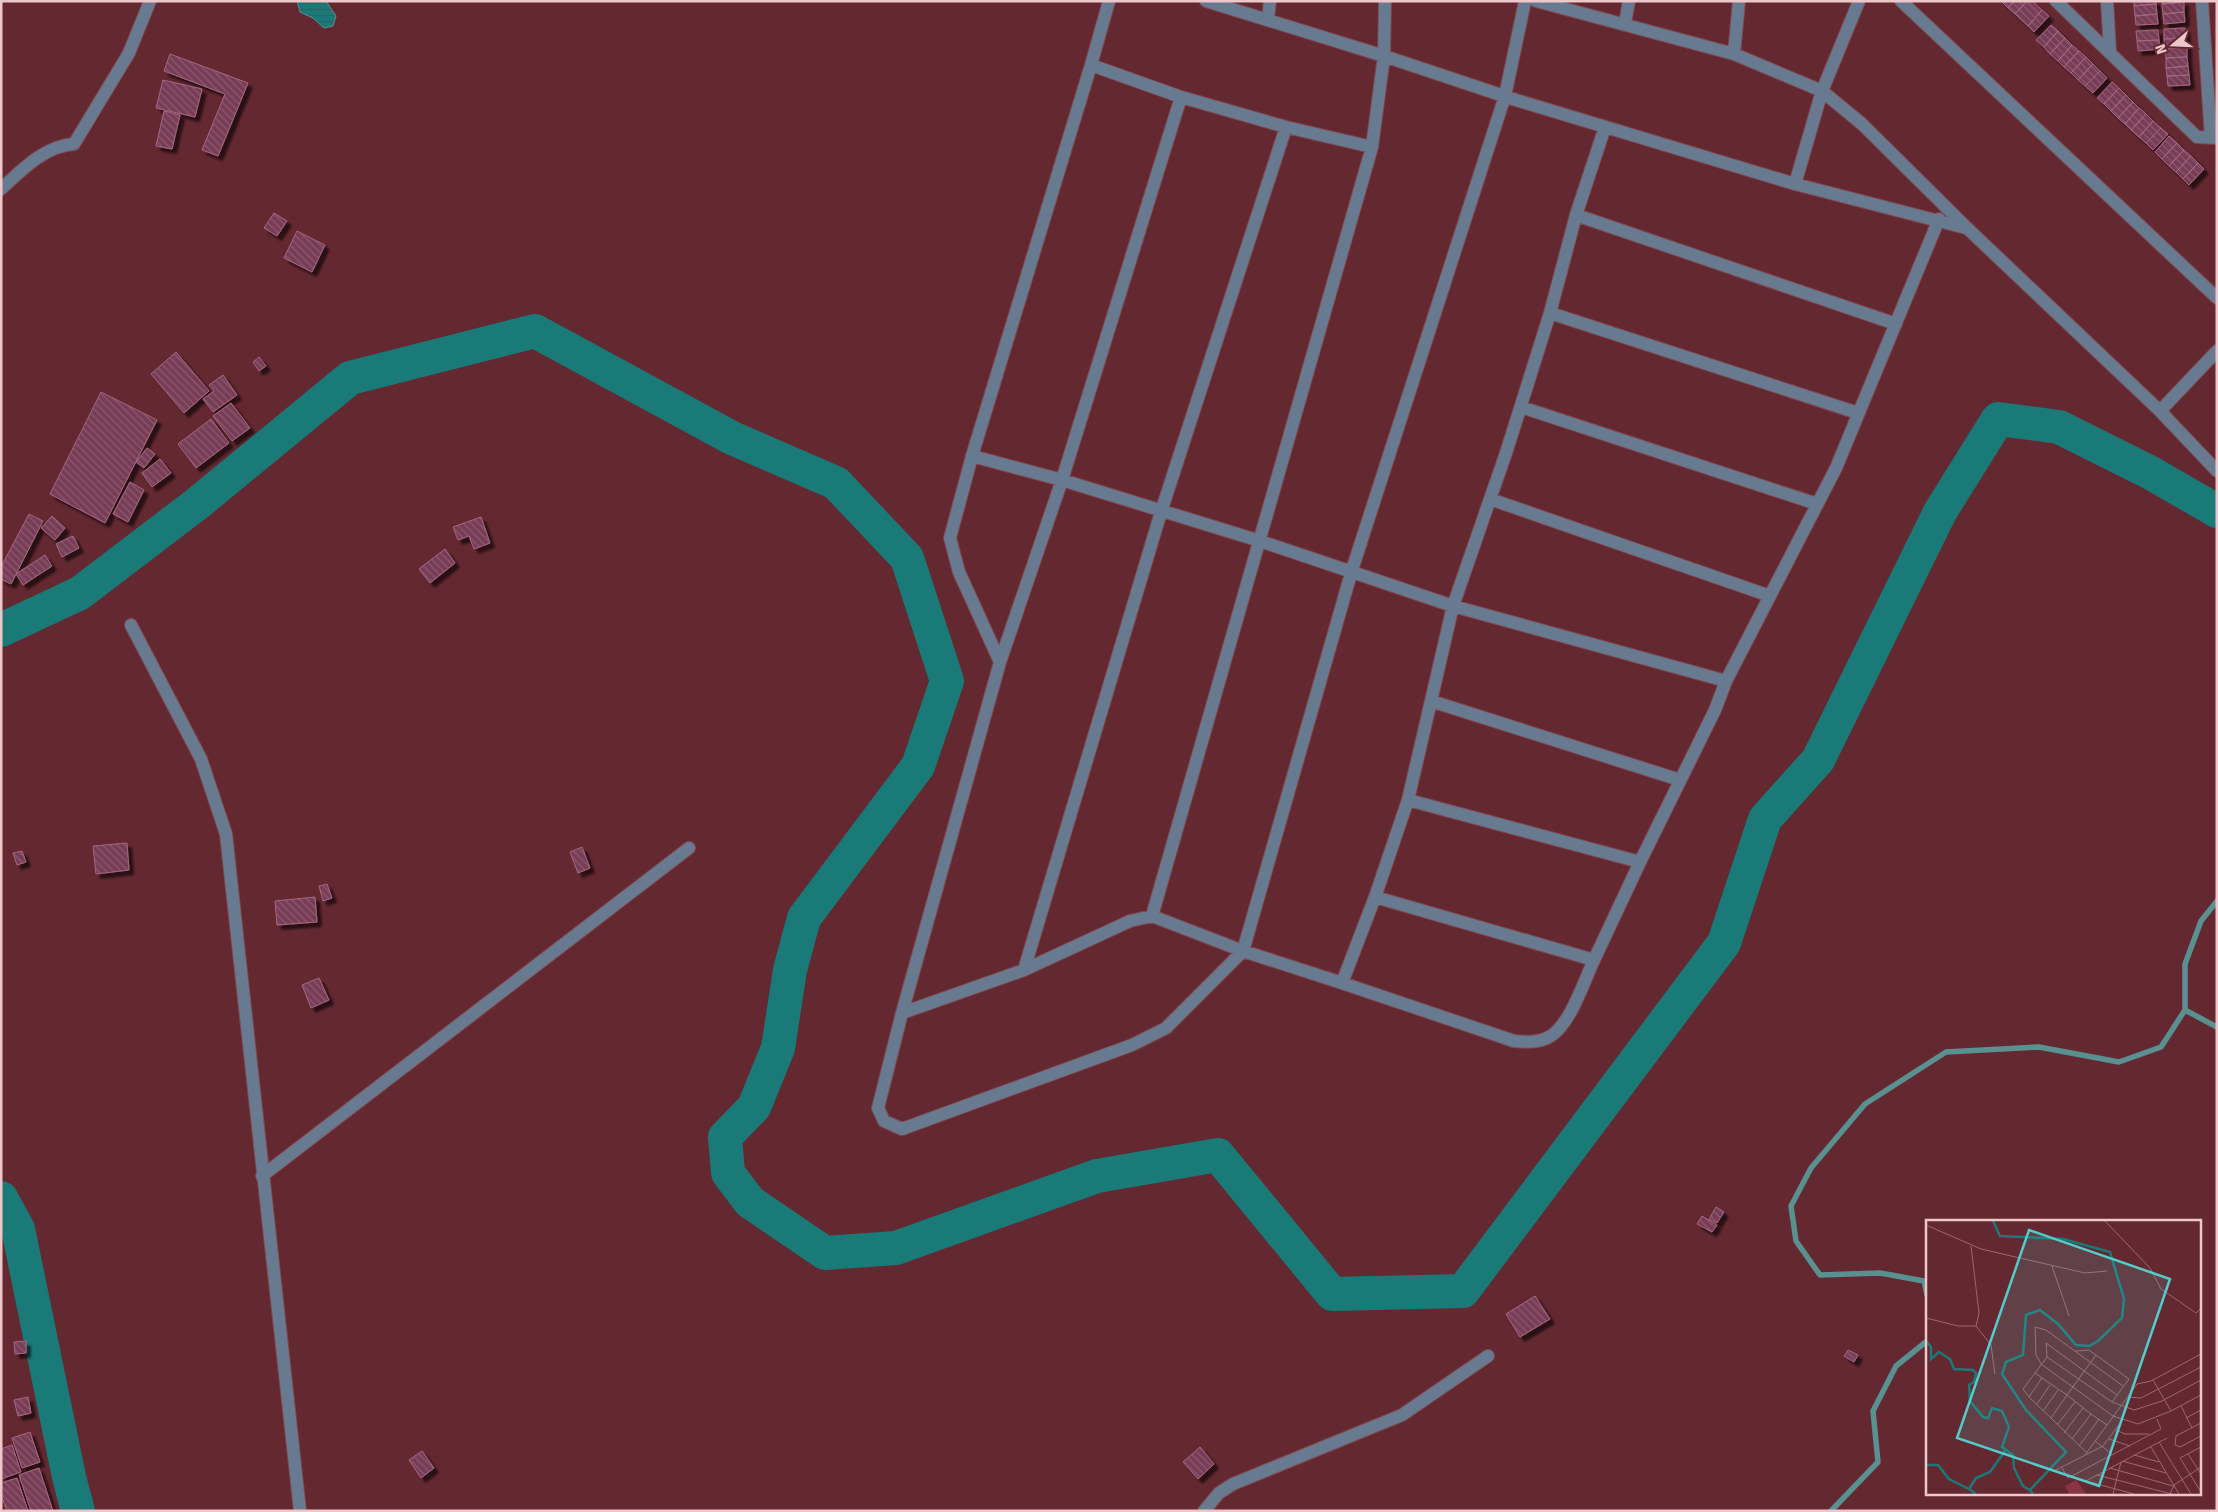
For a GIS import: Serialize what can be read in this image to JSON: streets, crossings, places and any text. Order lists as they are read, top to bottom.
{
  "north": "left"
}
